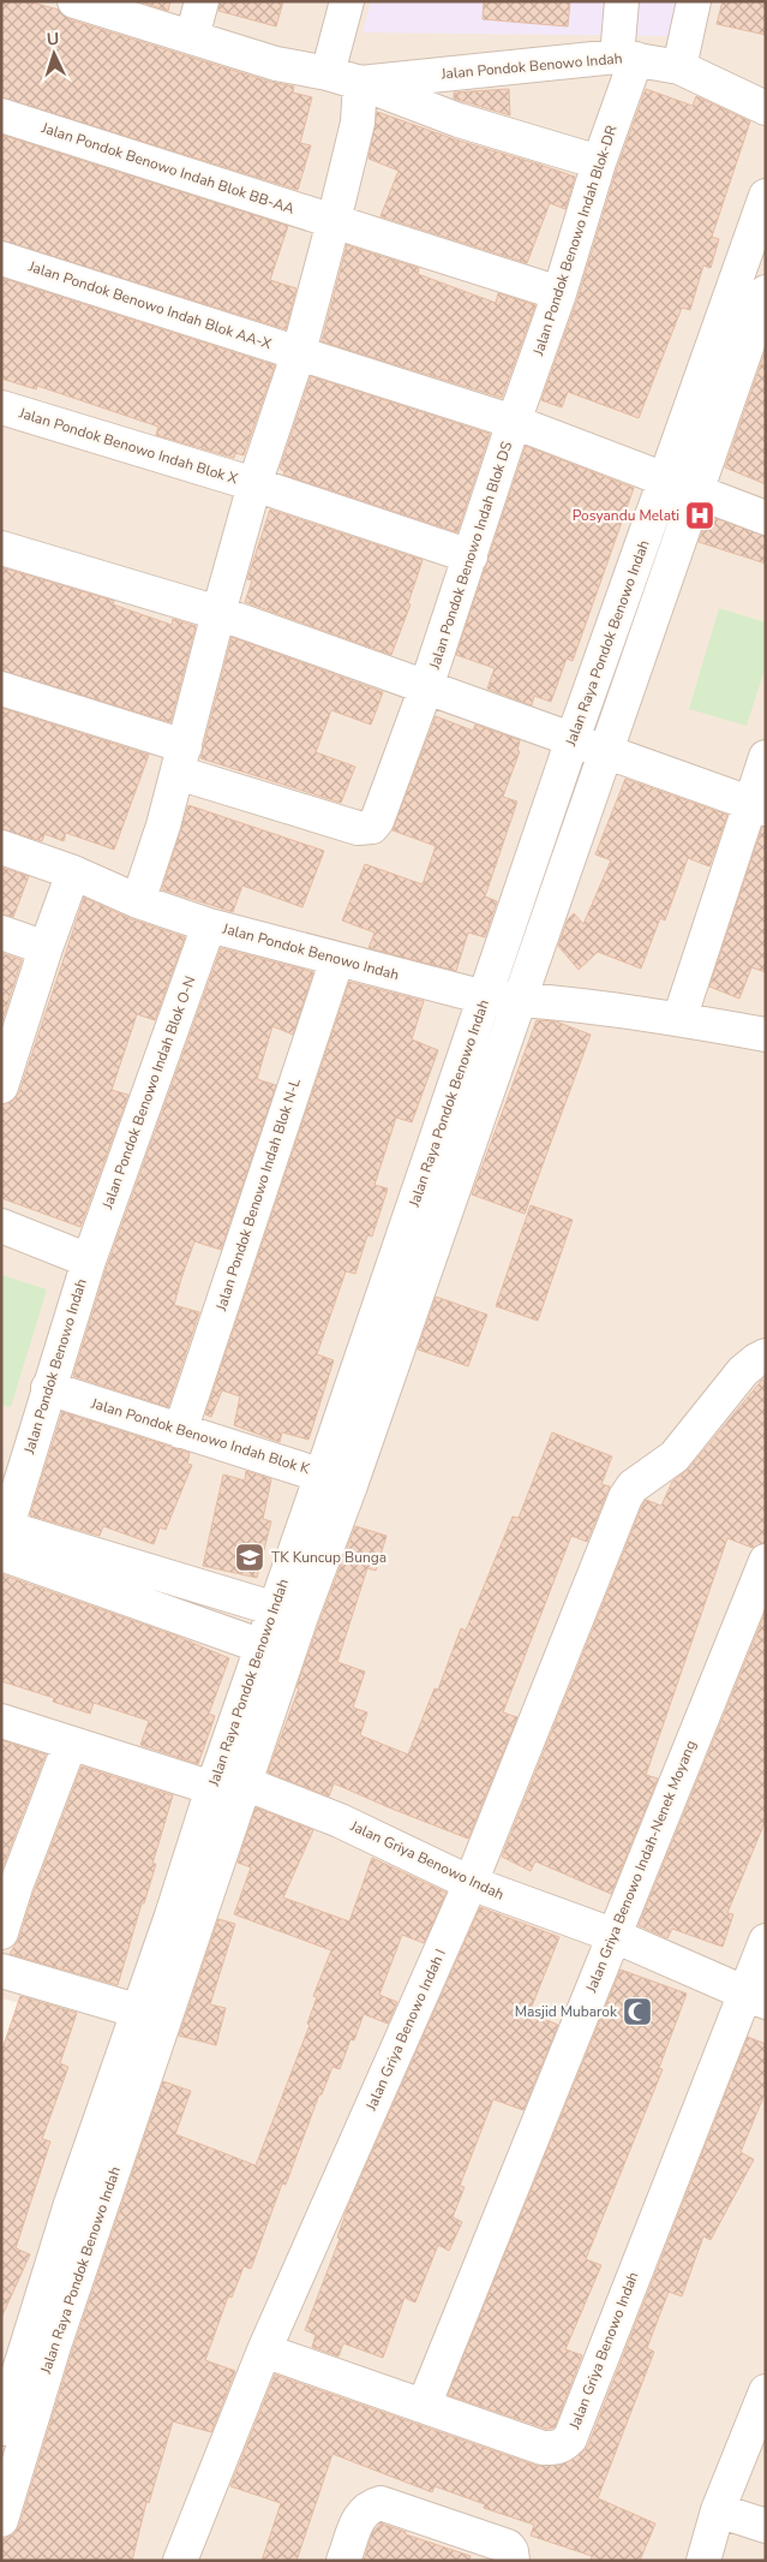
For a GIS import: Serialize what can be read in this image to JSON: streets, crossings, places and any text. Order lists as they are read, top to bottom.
{
  "streets": {
    "street": [
      "Jalan Pondok Benowo Indah",
      "Jalan Pondok Benowo Indah Blok BB-AA",
      "Jalan Pondok Benowo Indah Blok-DR",
      "Jalan Pondok Benowo Indah Blok AA-X",
      "Jalan Pondok Benowo Indah Blok X",
      "Jalan Pondok Benowo Indah Blok DS",
      "Jalan Raya Pondok Benowo Indah",
      "Jalan Pondok Benowo Indah Blok O-N",
      "Jalan Pondok Benowo Indah Blok N-L",
      "Jalan Pondok Benowo Indah Blok K",
      "Jalan Griya Benowo Indah",
      "Jalan Griya Benowo Indah-Nenek Moyang",
      "Jalan Griya Benowo Indah I"
    ]
  },
  "crossings": [
    ["Jalan Pondok Benowo Indah", "Jalan Pondok Benowo Indah Blok-DR"],
    ["Jalan Pondok Benowo Indah", "Jalan Raya Pondok Benowo Indah"],
    ["Jalan Pondok Benowo Indah", "Jalan Pondok Benowo Indah Blok O-N"],
    ["Jalan Pondok Benowo Indah", "Jalan Pondok Benowo Indah Blok N-L"],
    ["Jalan Pondok Benowo Indah", "Jalan Pondok Benowo Indah Blok K"],
    ["Jalan Pondok Benowo Indah Blok BB-AA", "Jalan Pondok Benowo Indah Blok-DR"],
    ["Jalan Pondok Benowo Indah Blok-DR", "Jalan Pondok Benowo Indah Blok AA-X"],
    ["Jalan Pondok Benowo Indah Blok-DR", "Jalan Pondok Benowo Indah Blok DS"],
    ["Jalan Pondok Benowo Indah Blok AA-X", "Jalan Pondok Benowo Indah Blok DS"],
    ["Jalan Pondok Benowo Indah Blok AA-X", "Jalan Raya Pondok Benowo Indah"],
    ["Jalan Pondok Benowo Indah Blok X", "Jalan Pondok Benowo Indah Blok DS"],
    ["Jalan Raya Pondok Benowo Indah", "Jalan Pondok Benowo Indah Blok K"],
    ["Jalan Raya Pondok Benowo Indah", "Jalan Griya Benowo Indah"],
    ["Jalan Pondok Benowo Indah Blok N-L", "Jalan Pondok Benowo Indah Blok K"],
    ["Jalan Griya Benowo Indah", "Jalan Griya Benowo Indah-Nenek Moyang"],
    ["Jalan Griya Benowo Indah", "Jalan Griya Benowo Indah I"]
  ],
  "places": {
    "hospital": ["Posyandu Melati"],
    "school or university": ["TK Kuncup Bunga"],
    "mosque": ["Masjid Mubarok"]
  },
  "north": "top"
}
